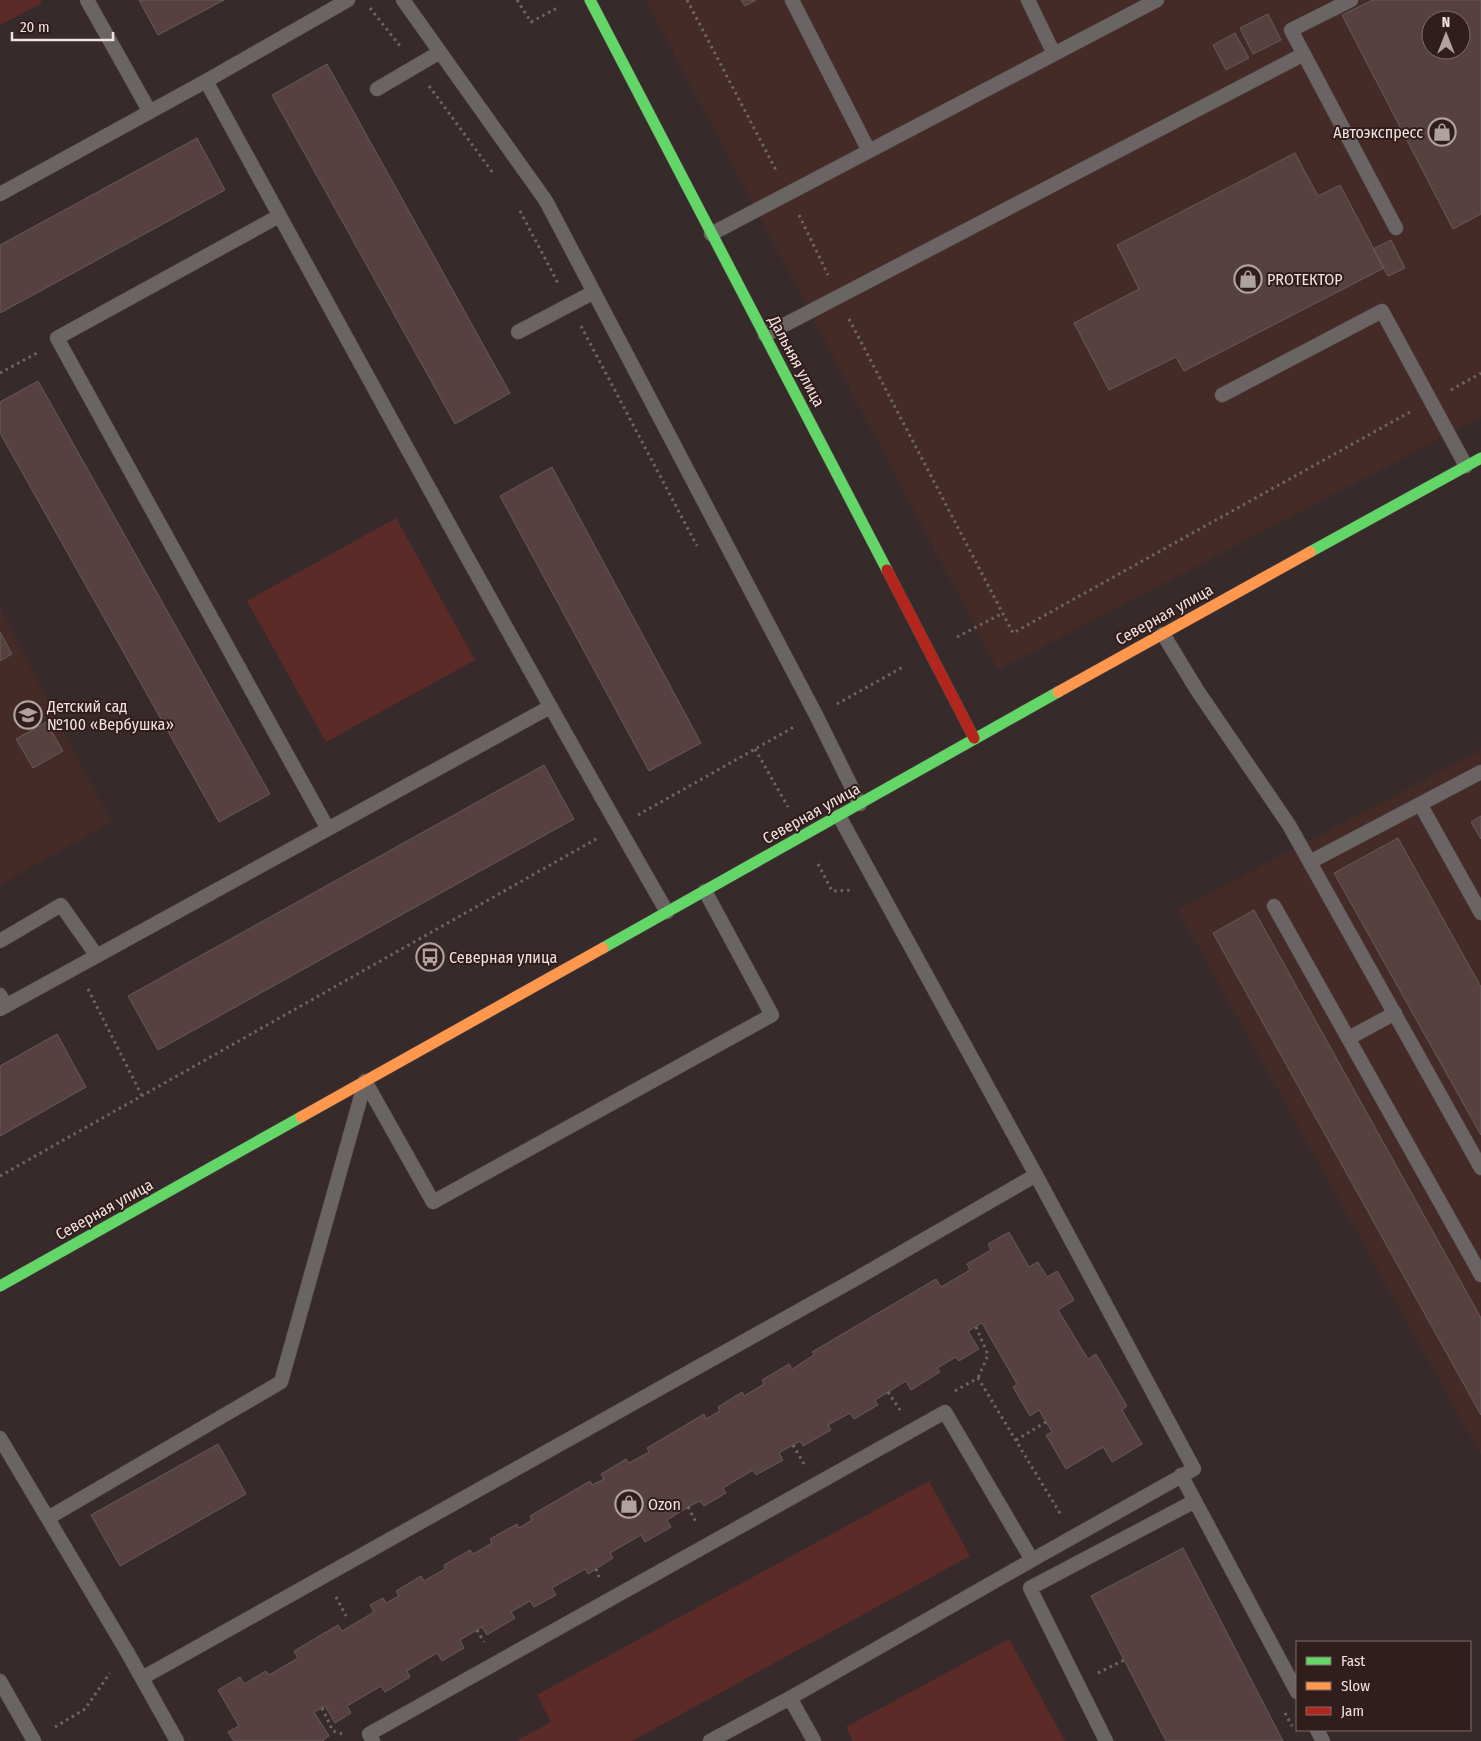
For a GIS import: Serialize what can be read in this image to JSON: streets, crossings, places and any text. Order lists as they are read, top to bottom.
{
  "streets": {
    "street": ["Дальняя улица", "Северная улица"]
  },
  "crossings": [
    ["Дальняя улица", "Северная улица"]
  ],
  "places": {
    "shop": ["Автоэкспресс", "PROТЕКТОР", "Ozon"],
    "school or university": ["Детский сад №100 «Вербушка»"],
    "bus stop": ["Северная улица"]
  },
  "legend": ["Fast", "Slow", "Jam"],
  "scale_bar": "20 m",
  "north": "top"
}
